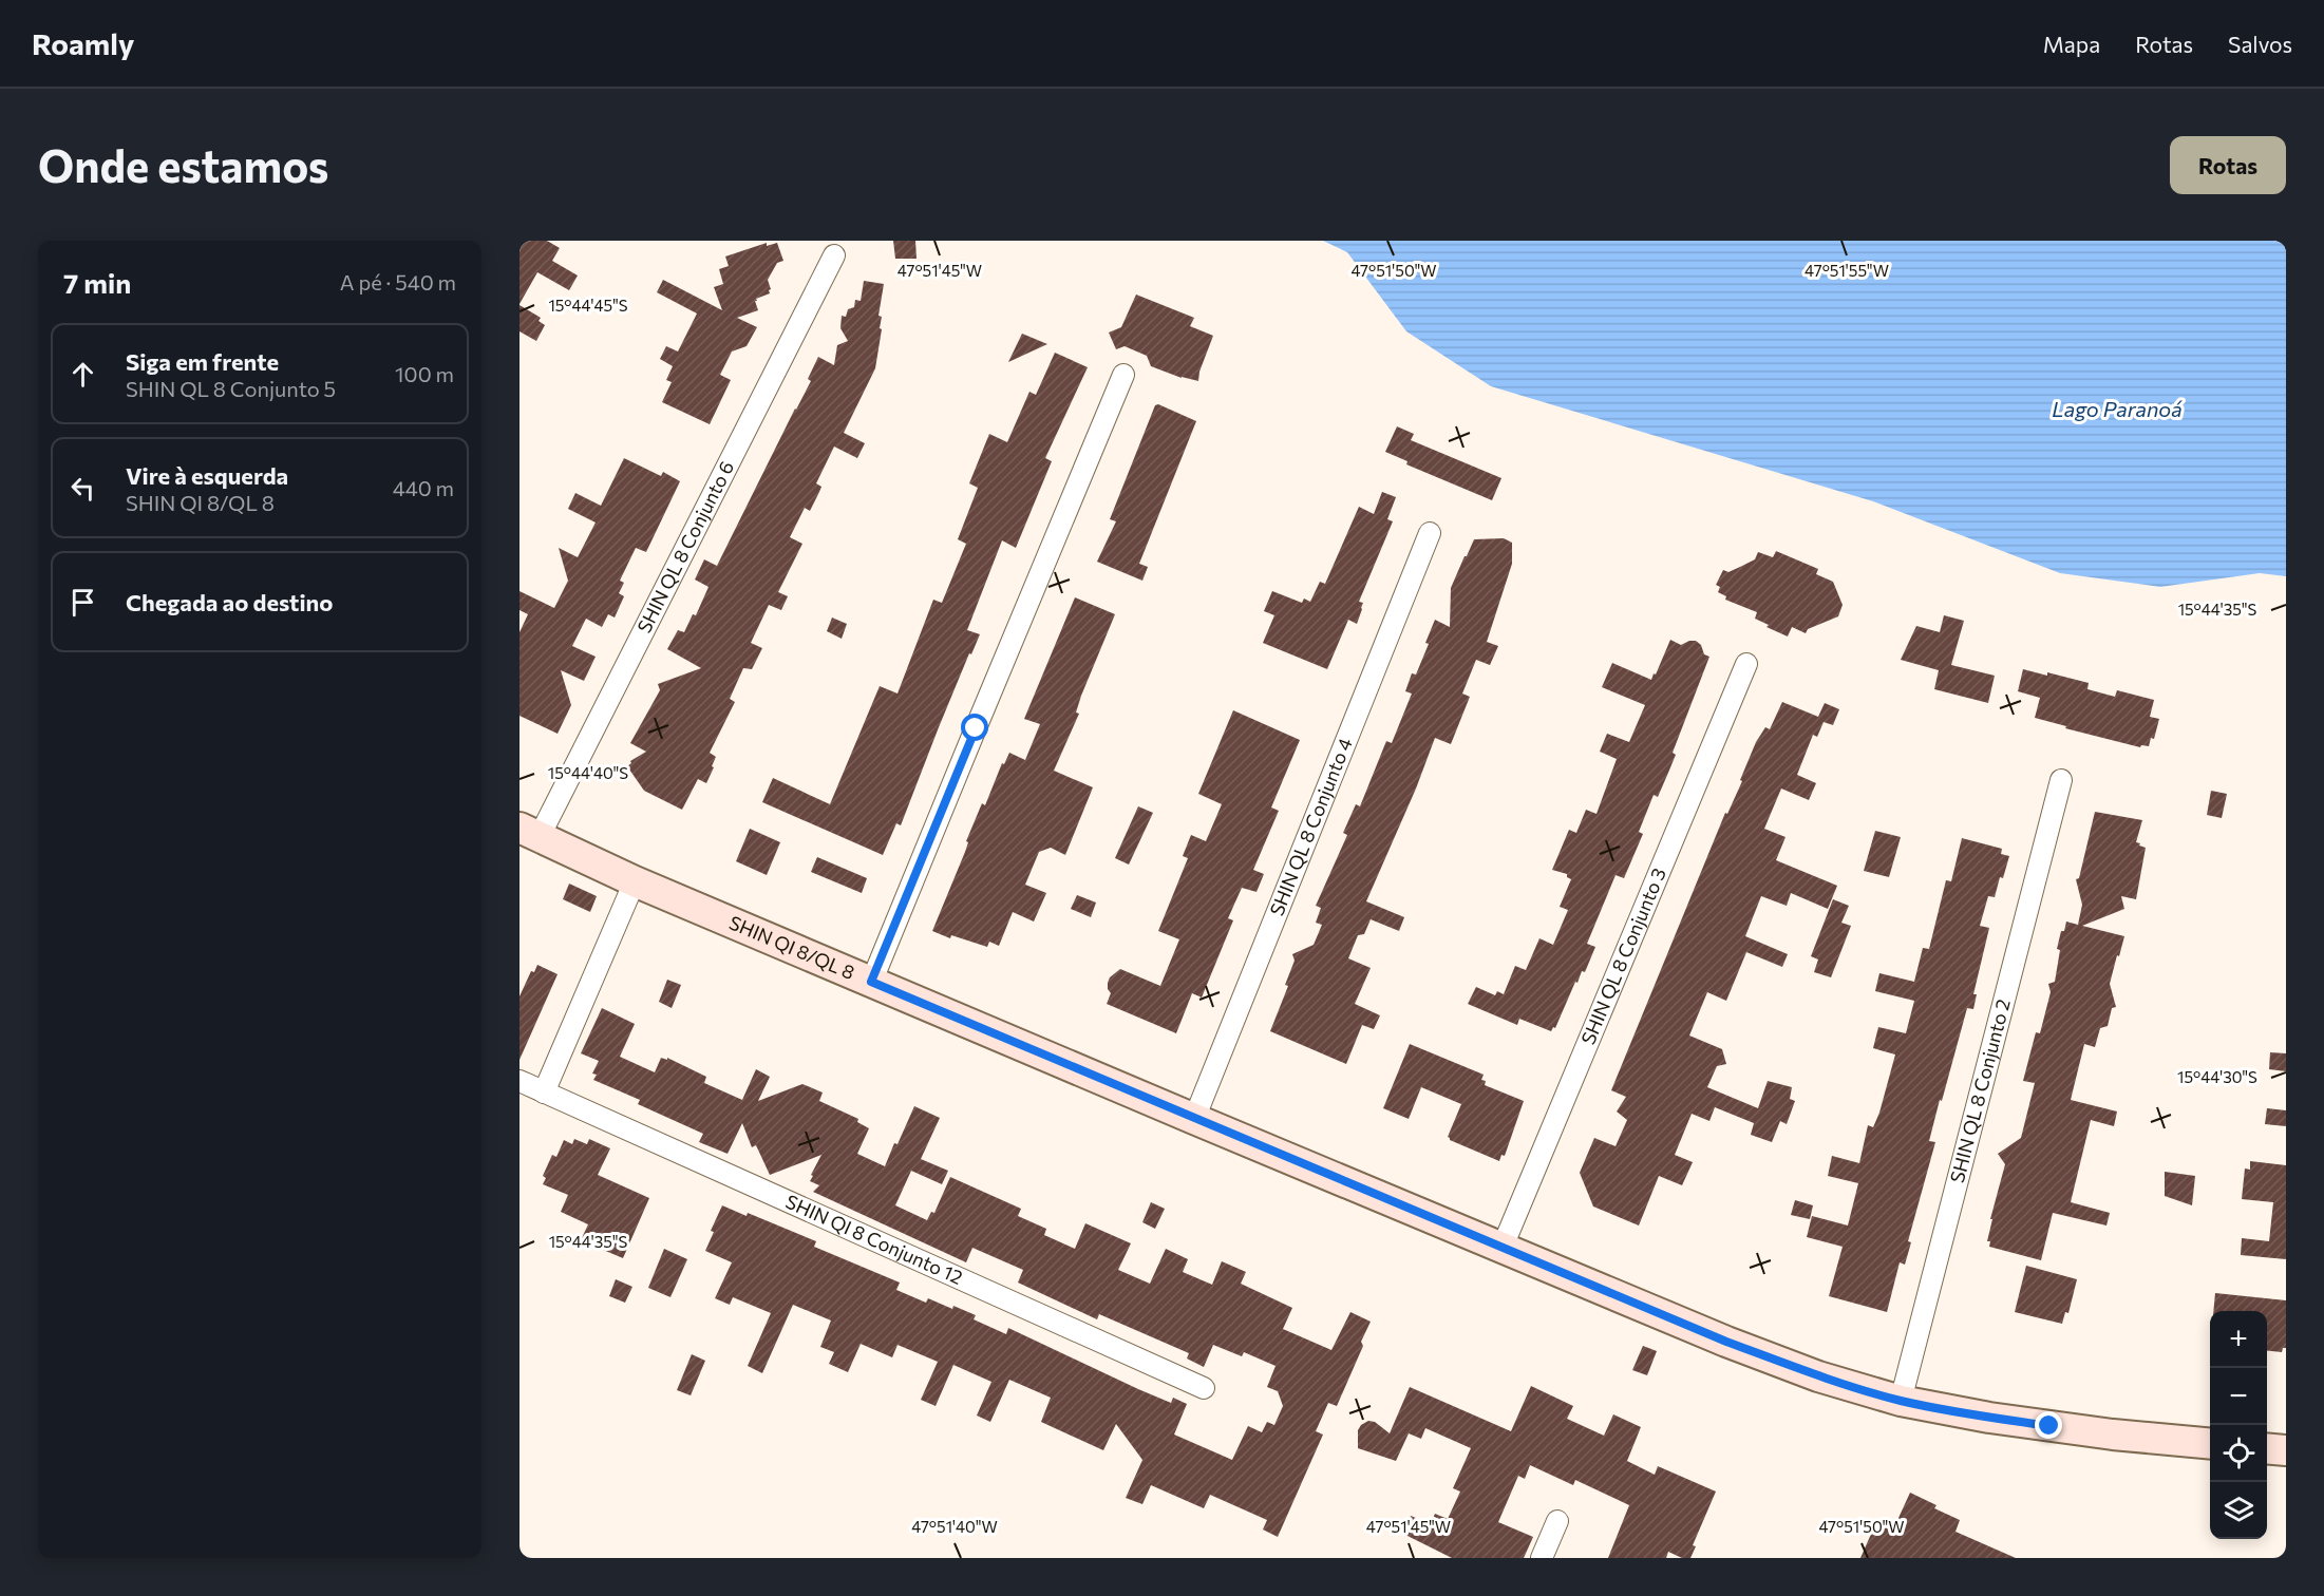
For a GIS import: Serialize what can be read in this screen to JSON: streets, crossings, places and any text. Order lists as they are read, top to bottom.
{
  "streets": {
    "street": [
      "SHIN QL 8 Conjunto 6",
      "SHIN QL 8 Conjunto 4",
      "SHIN QI 8/QL 8",
      "SHIN QL 8 Conjunto 3",
      "SHIN QL 8 Conjunto 2",
      "SHIN QI 8 Conjunto 12"
    ]
  },
  "crossings": [
    ["SHIN QL 8 Conjunto 6", "SHIN QI 8/QL 8"],
    ["SHIN QL 8 Conjunto 4", "SHIN QI 8/QL 8"],
    ["SHIN QI 8/QL 8", "SHIN QL 8 Conjunto 3"],
    ["SHIN QI 8/QL 8", "SHIN QL 8 Conjunto 2"]
  ],
  "water": ["Lago Paranoá"],
  "page": {
    "header": "Roamly",
    "nav": ["Mapa", "Rotas", "Salvos"],
    "buttons": "Rotas",
    "title": "Onde estamos",
    "heading": ["7 min", "A pé · 540 m"],
    "list": [
      ["Siga em frente", "SHIN QL 8 Conjunto 5", "100 m"],
      ["Vire à esquerda", "SHIN QI 8/QL 8", "440 m"],
      "Chegada ao destino"
    ],
    "map_buttons": ["+", "−"]
  },
  "coordinates": [
    "47°51'45\"W",
    "47°51'50\"W",
    "47°51'55\"W",
    "15°44'45\"S",
    "15°44'35\"S",
    "15°44'40\"S",
    "15°44'30\"S",
    "47°51'40\"W"
  ]
}
